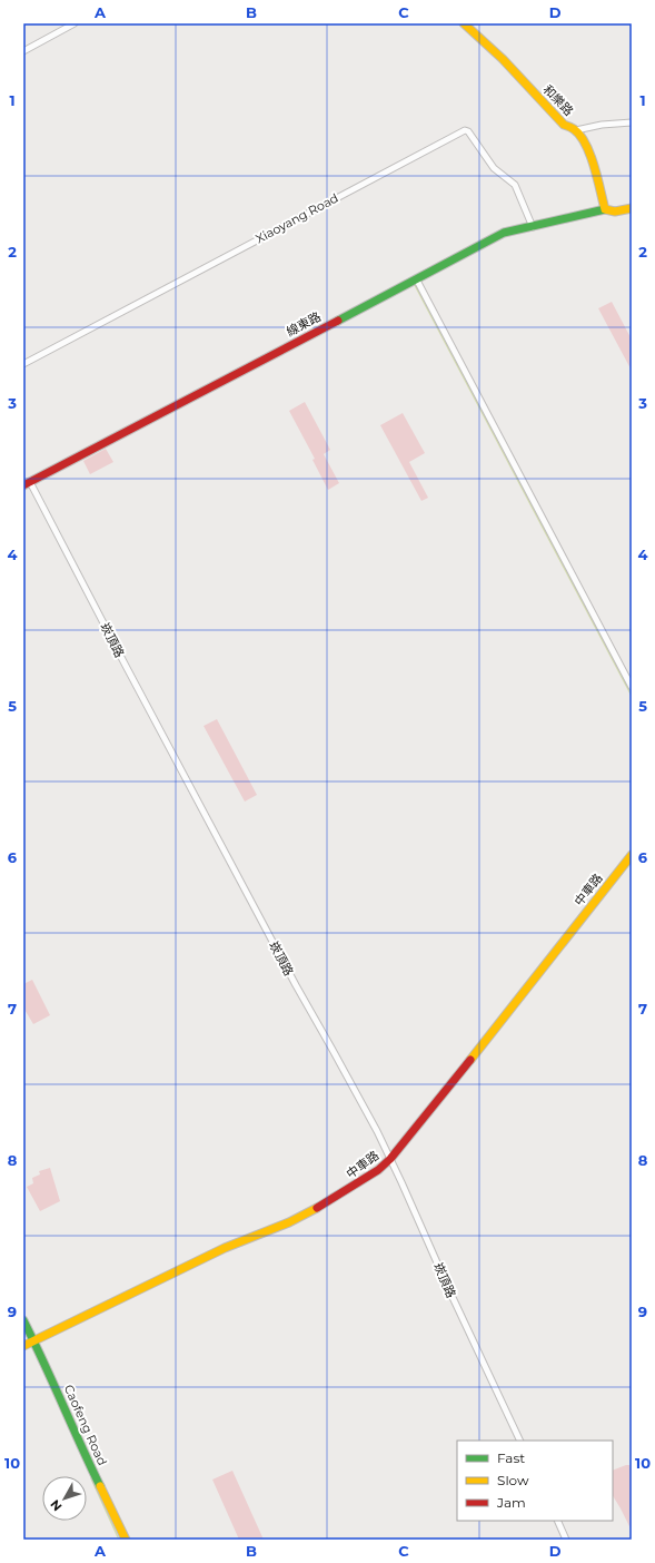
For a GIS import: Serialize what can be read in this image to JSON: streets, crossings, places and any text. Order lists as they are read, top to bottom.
{
  "streets": {
    "street": [
      "和樂路",
      "Xiaoyang Road",
      "線東路",
      "崁頂路",
      "中車路",
      "Caofeng Road"
    ]
  },
  "crossings": [
    ["和樂路", "線東路"],
    ["Xiaoyang Road", "線東路"],
    ["線東路", "崁頂路"],
    ["崁頂路", "中車路"],
    ["中車路", "Caofeng Road"]
  ],
  "legend": ["Fast", "Slow", "Jam"],
  "north": "bottom left",
  "grid": {
    "columns": [
      "A",
      "B",
      "C",
      "D"
    ],
    "rows": [
      "1",
      "2",
      "3",
      "4",
      "5",
      "6",
      "7",
      "8",
      "9",
      "10"
    ]
  }
}
